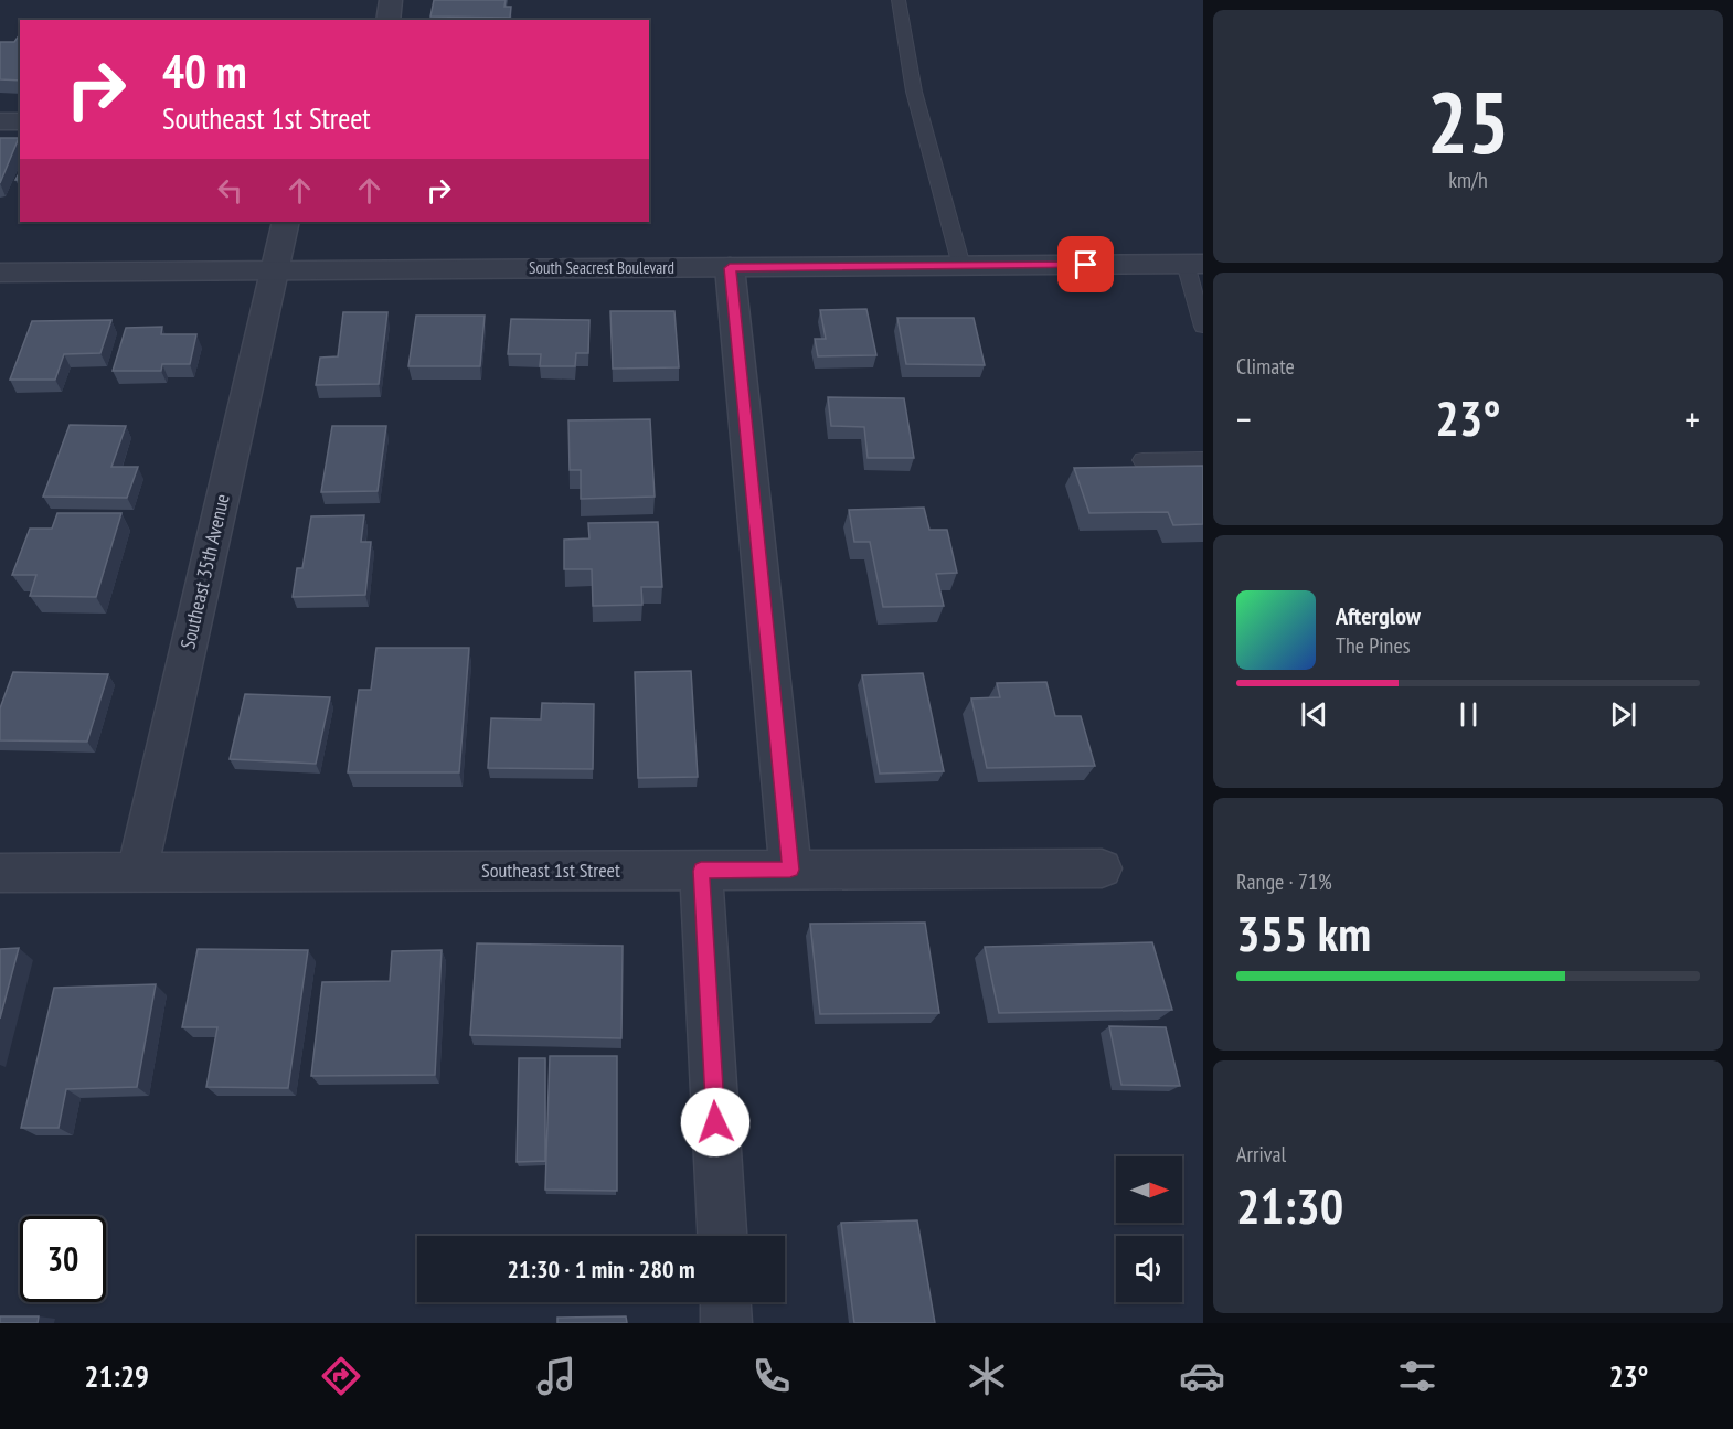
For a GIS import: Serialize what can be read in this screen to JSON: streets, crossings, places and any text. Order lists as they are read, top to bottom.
{
  "streets": {
    "street": ["South Seacrest Boulevard", "Southeast 35th Avenue", "Southeast 1st Street"]
  },
  "crossings": [
    ["South Seacrest Boulevard", "Southeast 35th Avenue"],
    ["Southeast 35th Avenue", "Southeast 1st Street"]
  ],
  "north": "right",
  "page": {
    "tile": [
      ["25", "km/h"],
      "Climate",
      ["Range · 71%", "355 km"],
      ["Arrival", "21:30"]
    ],
    "turn": ["40 m", "Southeast 1st Street"],
    "heat": ["−", "23°", "+"],
    "song": ["Afterglow", "The Pines"],
    "limit": "30",
    "trip": "21:30 · 1 min · 280 m",
    "tabs": ["21:29", "23°"]
  }
}
